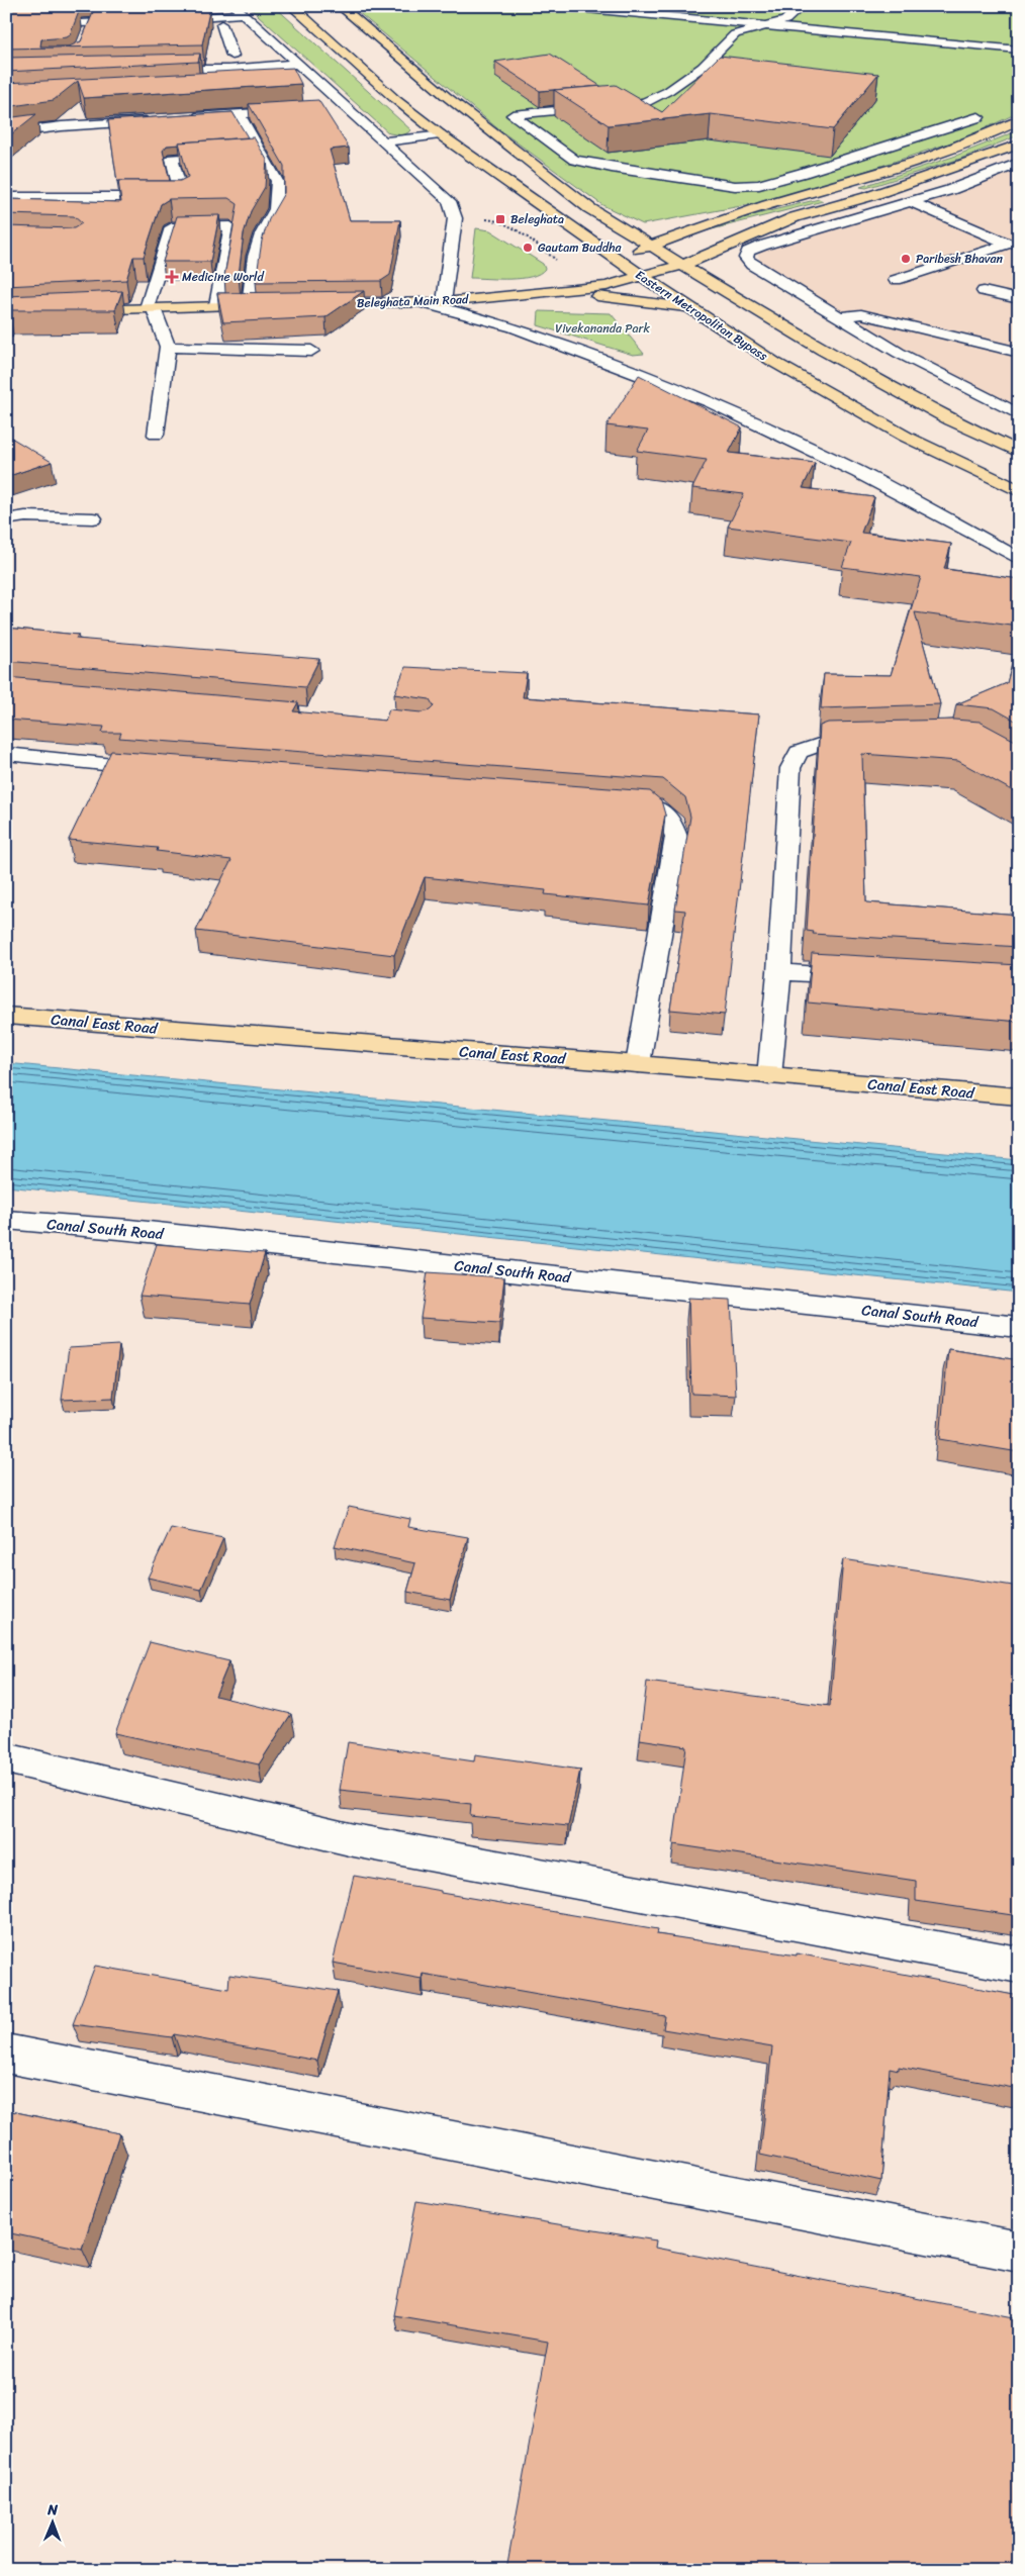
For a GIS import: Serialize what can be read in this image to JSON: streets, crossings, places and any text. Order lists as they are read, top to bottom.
{
  "streets": {
    "main road": ["Beleghata Main Road", "Eastern Metropolitan Bypass", "Canal East Road"],
    "street": ["Canal South Road"]
  },
  "parks": ["Vivekananda Park"],
  "places": {
    "transit": ["Beleghata"],
    "other": ["Gautam Buddha", "Paribesh Bhavan"],
    "health": ["Medicine World"]
  },
  "north": "top"
}
